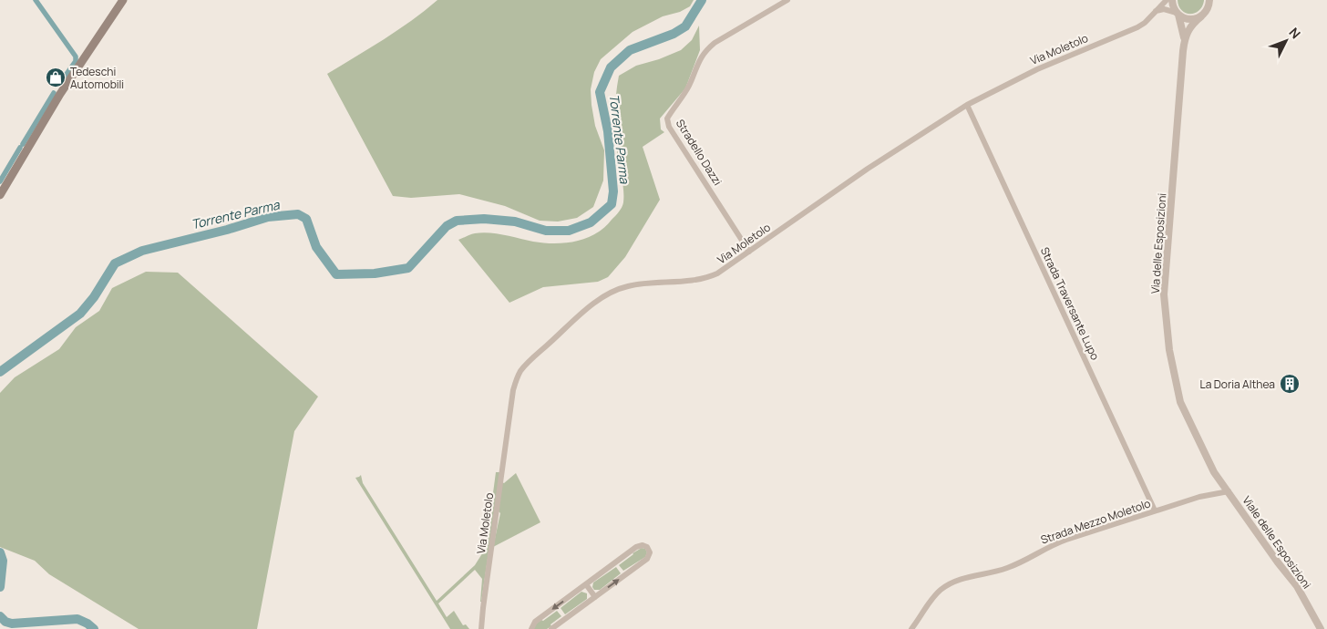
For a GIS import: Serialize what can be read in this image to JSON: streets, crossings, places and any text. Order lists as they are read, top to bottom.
{
  "streets": {
    "street": [
      "Via Moletolo",
      "Stradello Dazzi",
      "Via delle Esposizioni",
      "Strada Traversante Lupo",
      "Strada Mezzo Moletolo",
      "Viale delle Esposizioni"
    ]
  },
  "crossings": [
    ["Via Moletolo", "Stradello Dazzi"],
    ["Via Moletolo", "Strada Traversante Lupo"],
    ["Via delle Esposizioni", "Strada Mezzo Moletolo"],
    ["Via delle Esposizioni", "Viale delle Esposizioni"],
    ["Strada Traversante Lupo", "Strada Mezzo Moletolo"],
    ["Strada Mezzo Moletolo", "Viale delle Esposizioni"]
  ],
  "water": ["Torrente Parma"],
  "places": {
    "shop": ["Tedeschi Automobili"],
    "building": ["La Doria Althea"]
  },
  "north": "top right"
}
